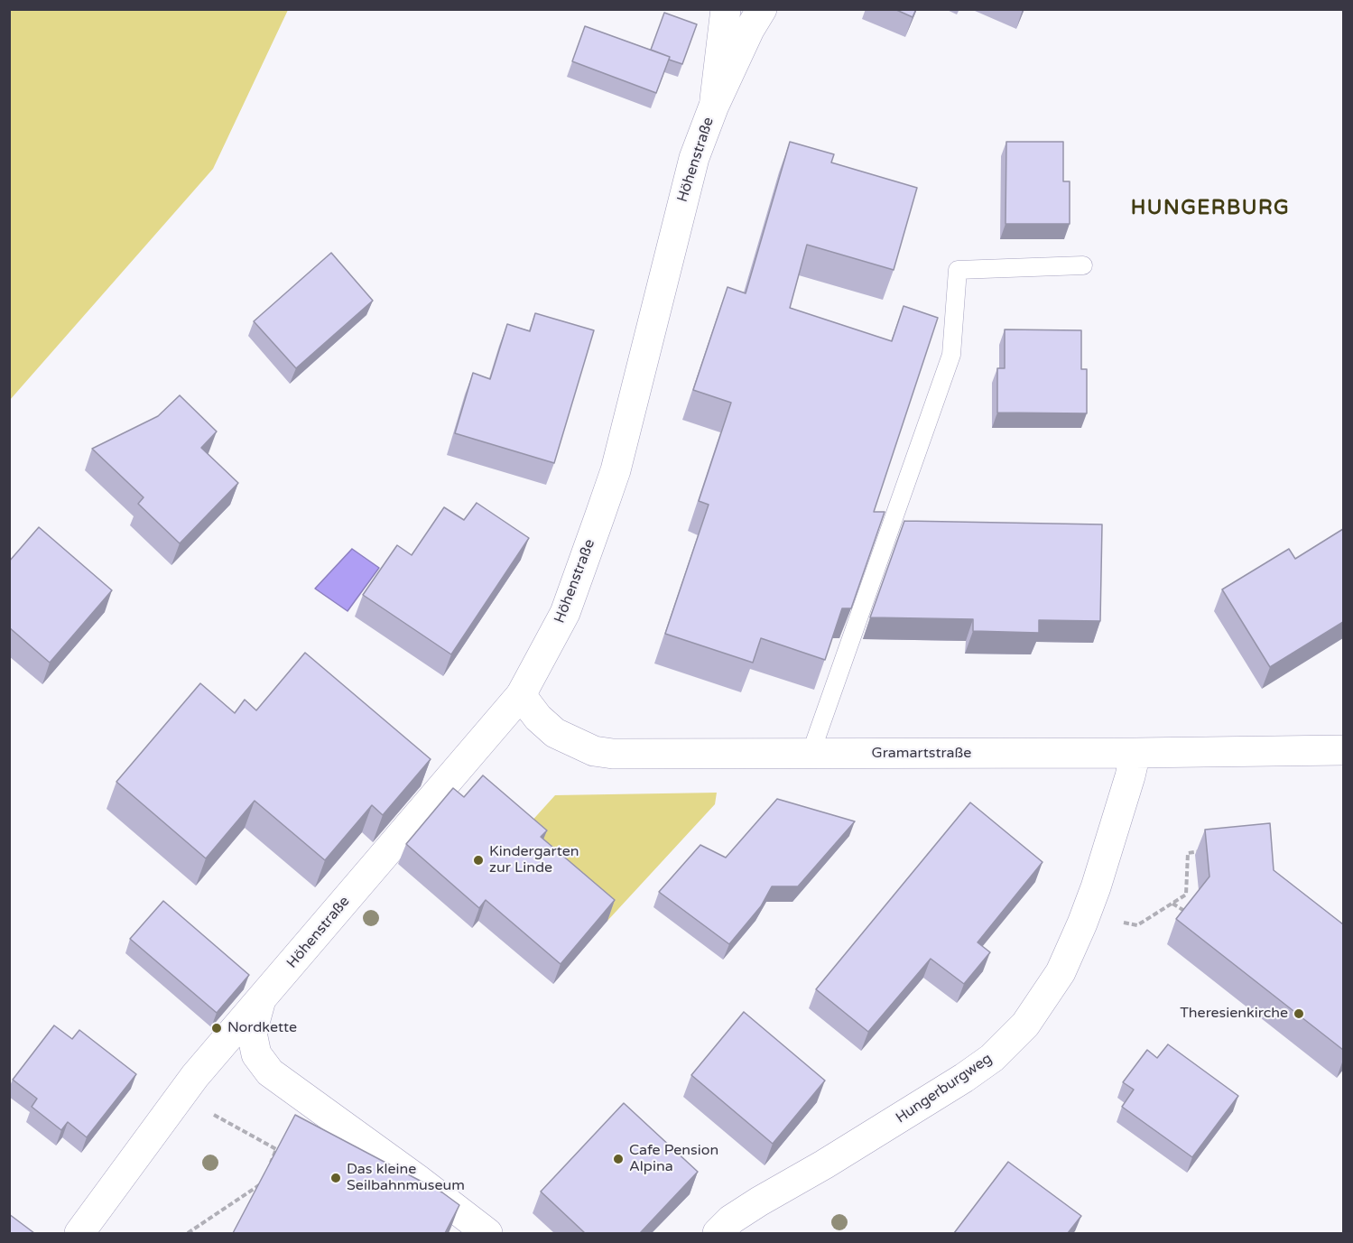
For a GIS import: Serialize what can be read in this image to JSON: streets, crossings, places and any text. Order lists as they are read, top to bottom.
{
  "streets": {
    "street": ["Höhenstraße", "Gramartstraße", "Hungerburgweg"]
  },
  "crossings": [
    ["Höhenstraße", "Gramartstraße"],
    ["Gramartstraße", "Hungerburgweg"]
  ],
  "districts": ["HUNGERBURG"],
  "places": [
    "Kindergarten zur Linde",
    "Theresienkirche",
    "Nordkette",
    "Cafe Pension Alpina",
    "Das kleine Seilbahnmuseum"
  ]
}
